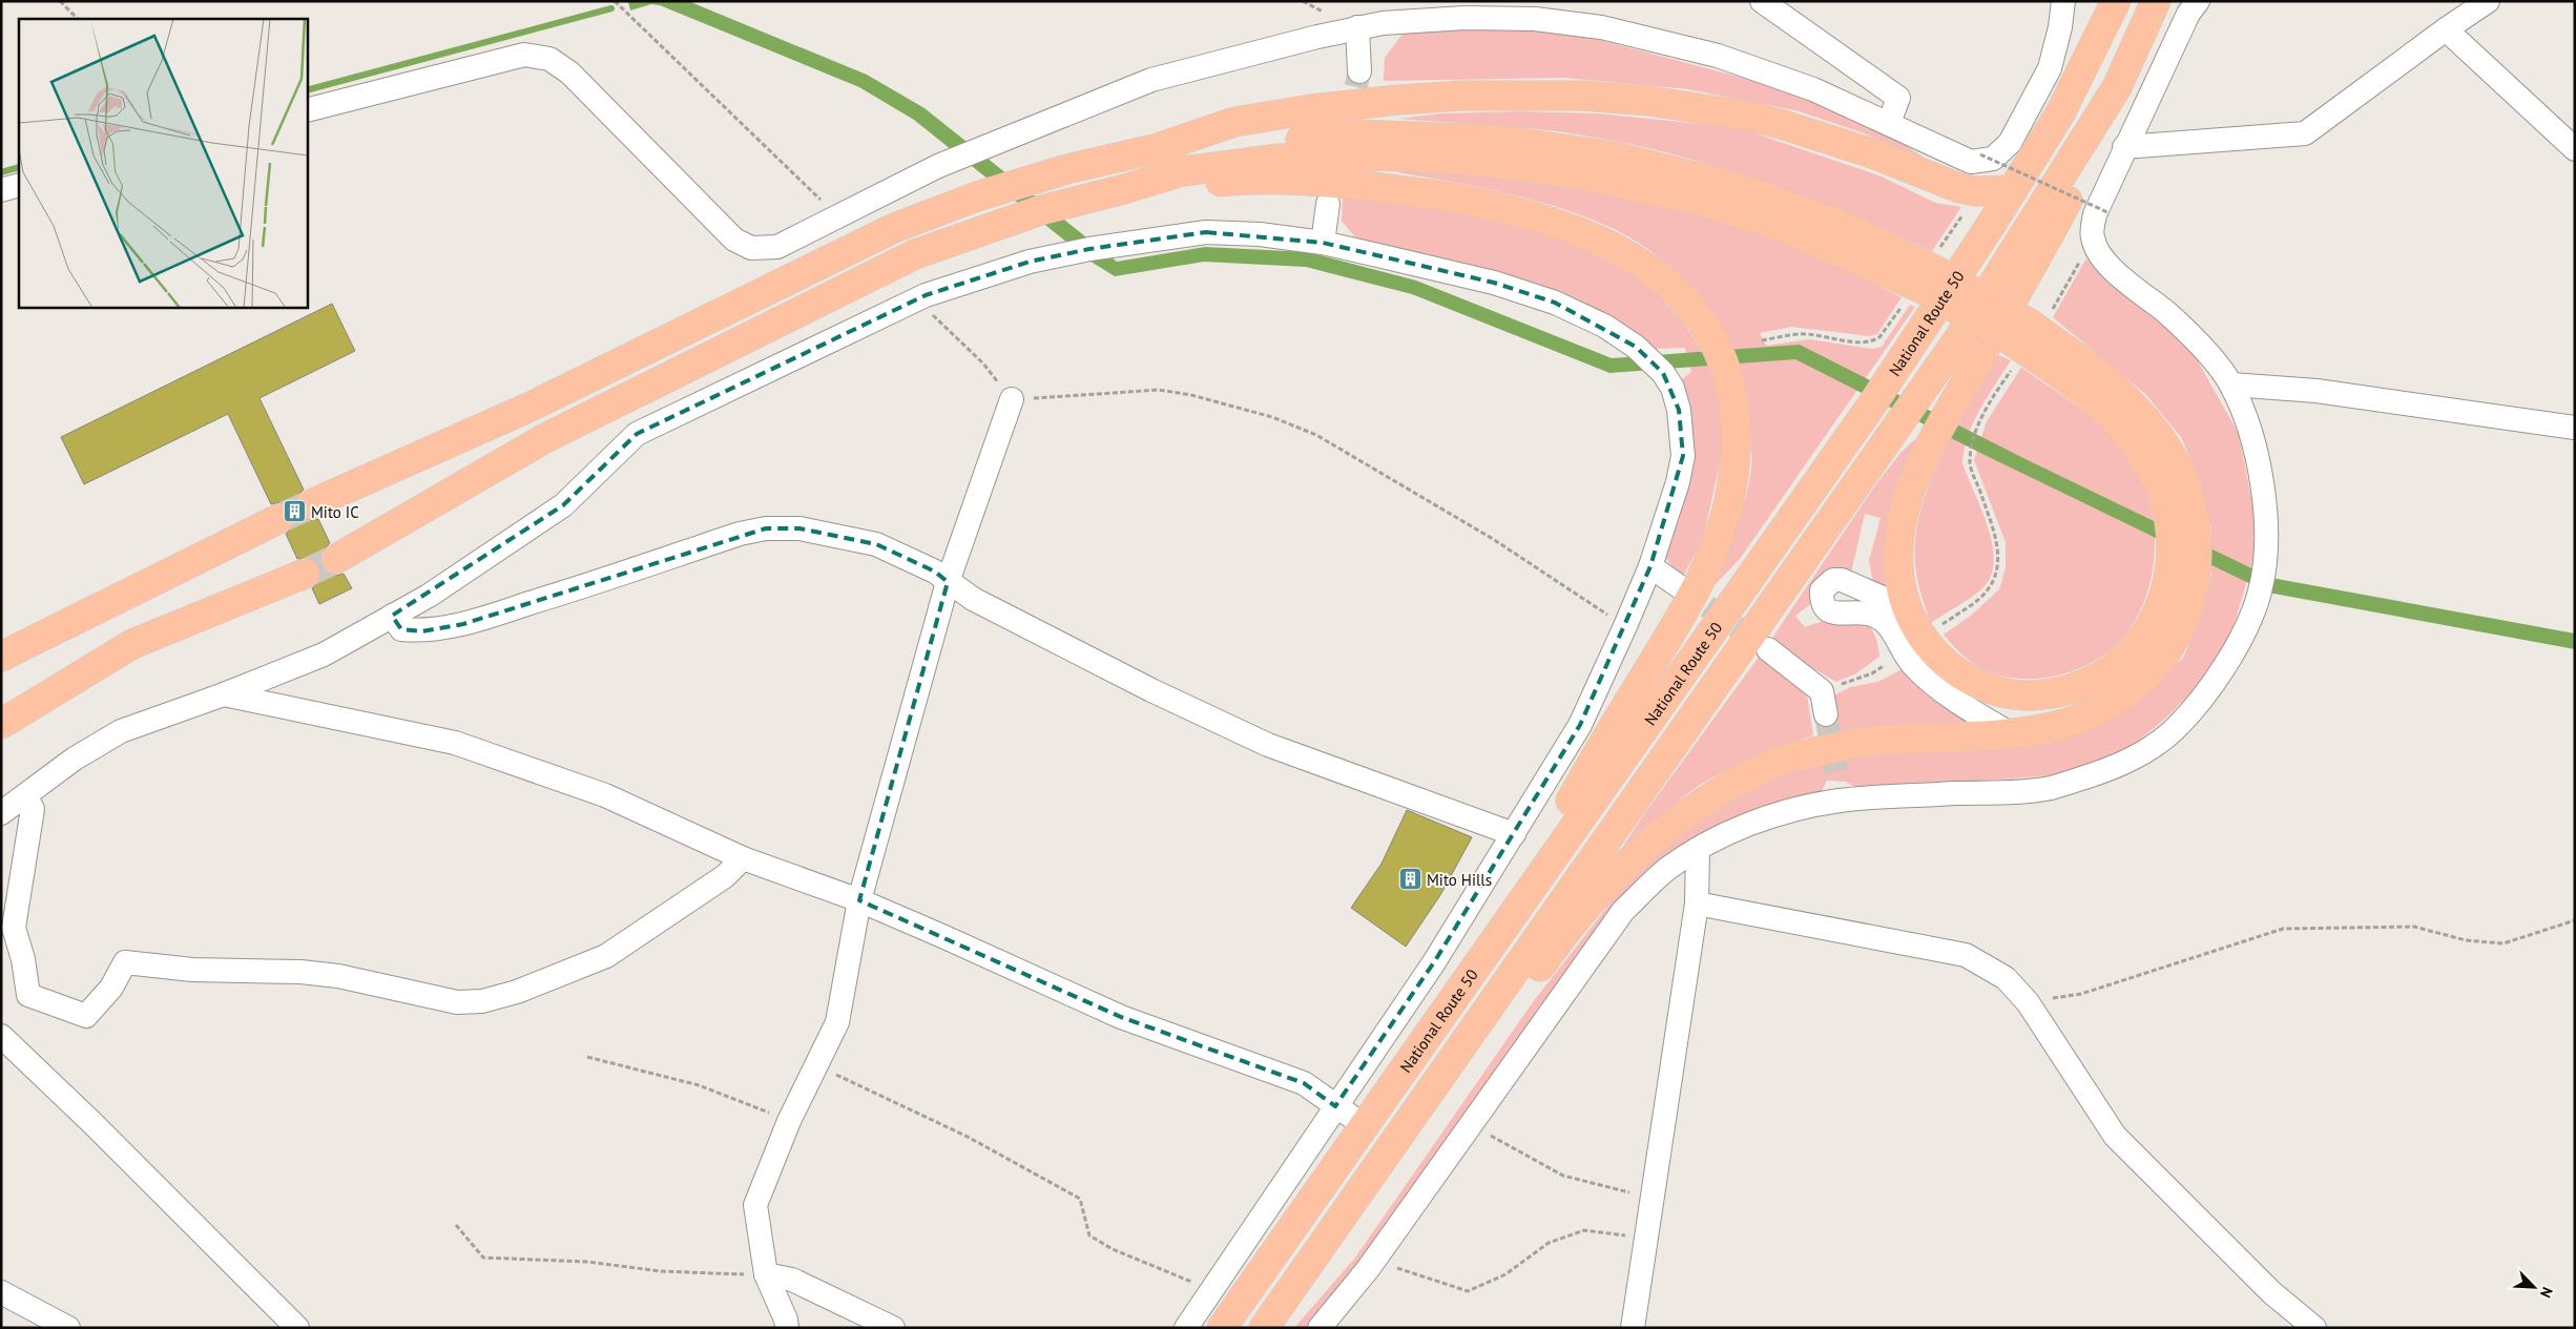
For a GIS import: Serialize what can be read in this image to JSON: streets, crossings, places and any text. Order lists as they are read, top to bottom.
{
  "streets": {
    "highway": ["National Route 50"]
  },
  "places": {
    "building": ["Mito IC", "Mito Hills"]
  },
  "north": "bottom right"
}
